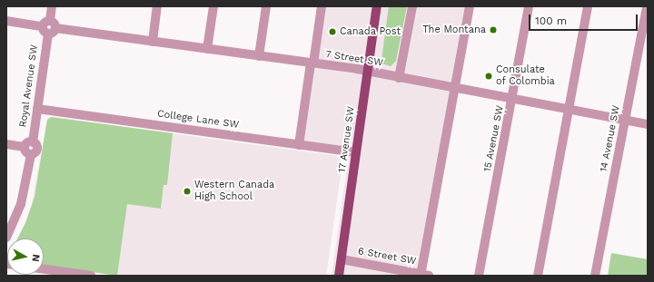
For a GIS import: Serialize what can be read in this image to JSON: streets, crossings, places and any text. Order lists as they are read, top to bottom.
{
  "streets": {
    "main road": ["17 Avenue SW"],
    "street": [
      "7 Street SW",
      "Royal Avenue SW",
      "College Lane SW",
      "15 Avenue SW",
      "14 Avenue SW",
      "6 Street SW"
    ]
  },
  "crossings": [
    ["7 Street SW", "Royal Avenue SW"],
    ["7 Street SW", "15 Avenue SW"],
    ["7 Street SW", "14 Avenue SW"],
    ["7 Street SW", "17 Avenue SW"],
    ["Royal Avenue SW", "College Lane SW"],
    ["College Lane SW", "17 Avenue SW"],
    ["17 Avenue SW", "6 Street SW"]
  ],
  "places": [
    "The Montana",
    "Canada Post",
    "Consulate of Colombia",
    "Western Canada High School"
  ],
  "scale_bar": "100 m",
  "north": "right"
}
